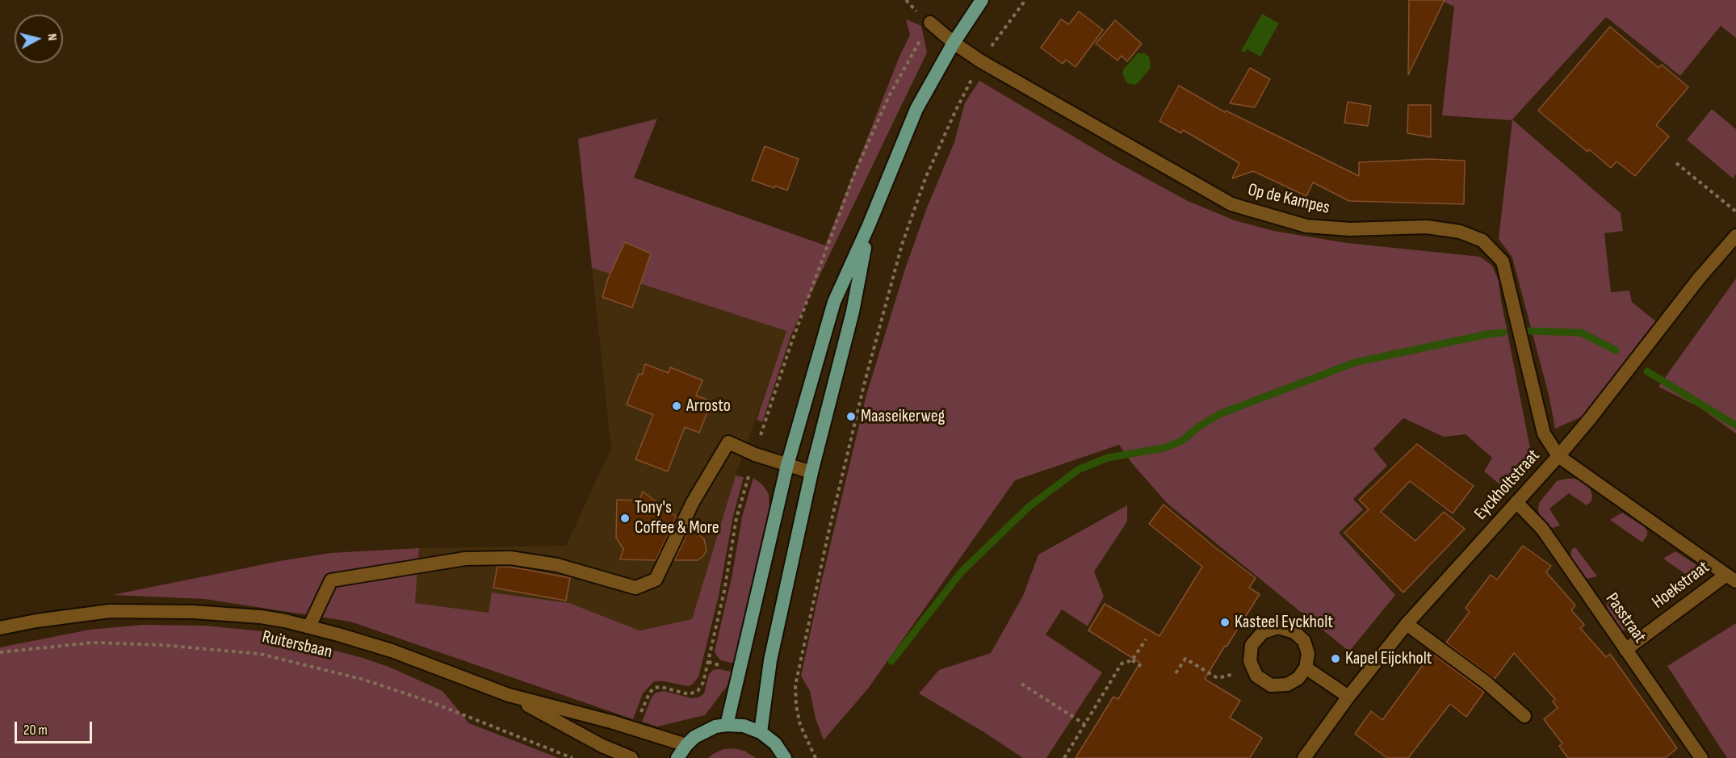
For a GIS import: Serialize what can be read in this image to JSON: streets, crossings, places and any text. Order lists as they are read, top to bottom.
{
  "streets": {
    "street": [
      "Op de Kampes",
      "Eyckholtstraat",
      "Hoekstraat",
      "Passtraat",
      "Ruitersbaan"
    ]
  },
  "crossings": [
    ["Op de Kampes", "Eyckholtstraat"],
    ["Eyckholtstraat", "Passtraat"],
    ["Hoekstraat", "Passtraat"]
  ],
  "places": [
    "Arrosto",
    "Maaseikerweg",
    "Tony's Coffee & More",
    "Kasteel Eyckholt",
    "Kapel Eijckholt"
  ],
  "scale_bar": "20 m",
  "north": "right"
}
